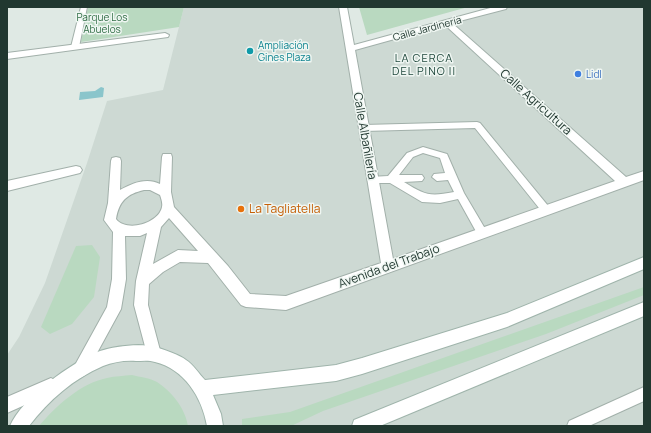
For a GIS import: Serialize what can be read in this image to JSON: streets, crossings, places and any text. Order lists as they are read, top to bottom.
{
  "streets": {
    "street": [
      "Calle Jardinería",
      "Calle Agricultura",
      "Calle Albañilería",
      "Avenida del Trabajo"
    ]
  },
  "crossings": [
    ["Calle Jardinería", "Calle Agricultura"],
    ["Calle Jardinería", "Calle Albañilería"],
    ["Calle Agricultura", "Avenida del Trabajo"],
    ["Calle Albañilería", "Avenida del Trabajo"]
  ],
  "districts": ["LA CERCA DEL PINO II"],
  "parks": ["Parque Los Abuelos"],
  "places": ["Ampliación Gines Plaza", "Lidl", "La Tagliatella"]
}
